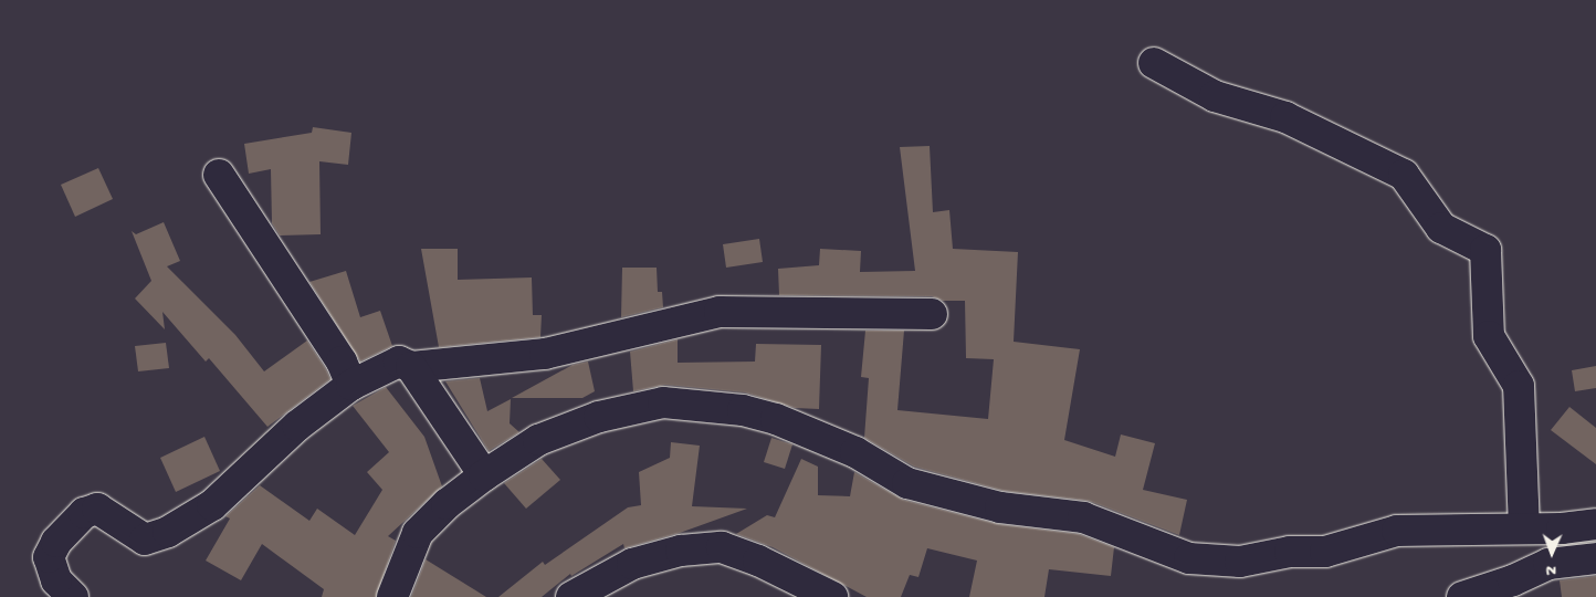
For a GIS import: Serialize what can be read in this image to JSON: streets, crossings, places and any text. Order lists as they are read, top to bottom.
{
  "north": "bottom"
}
